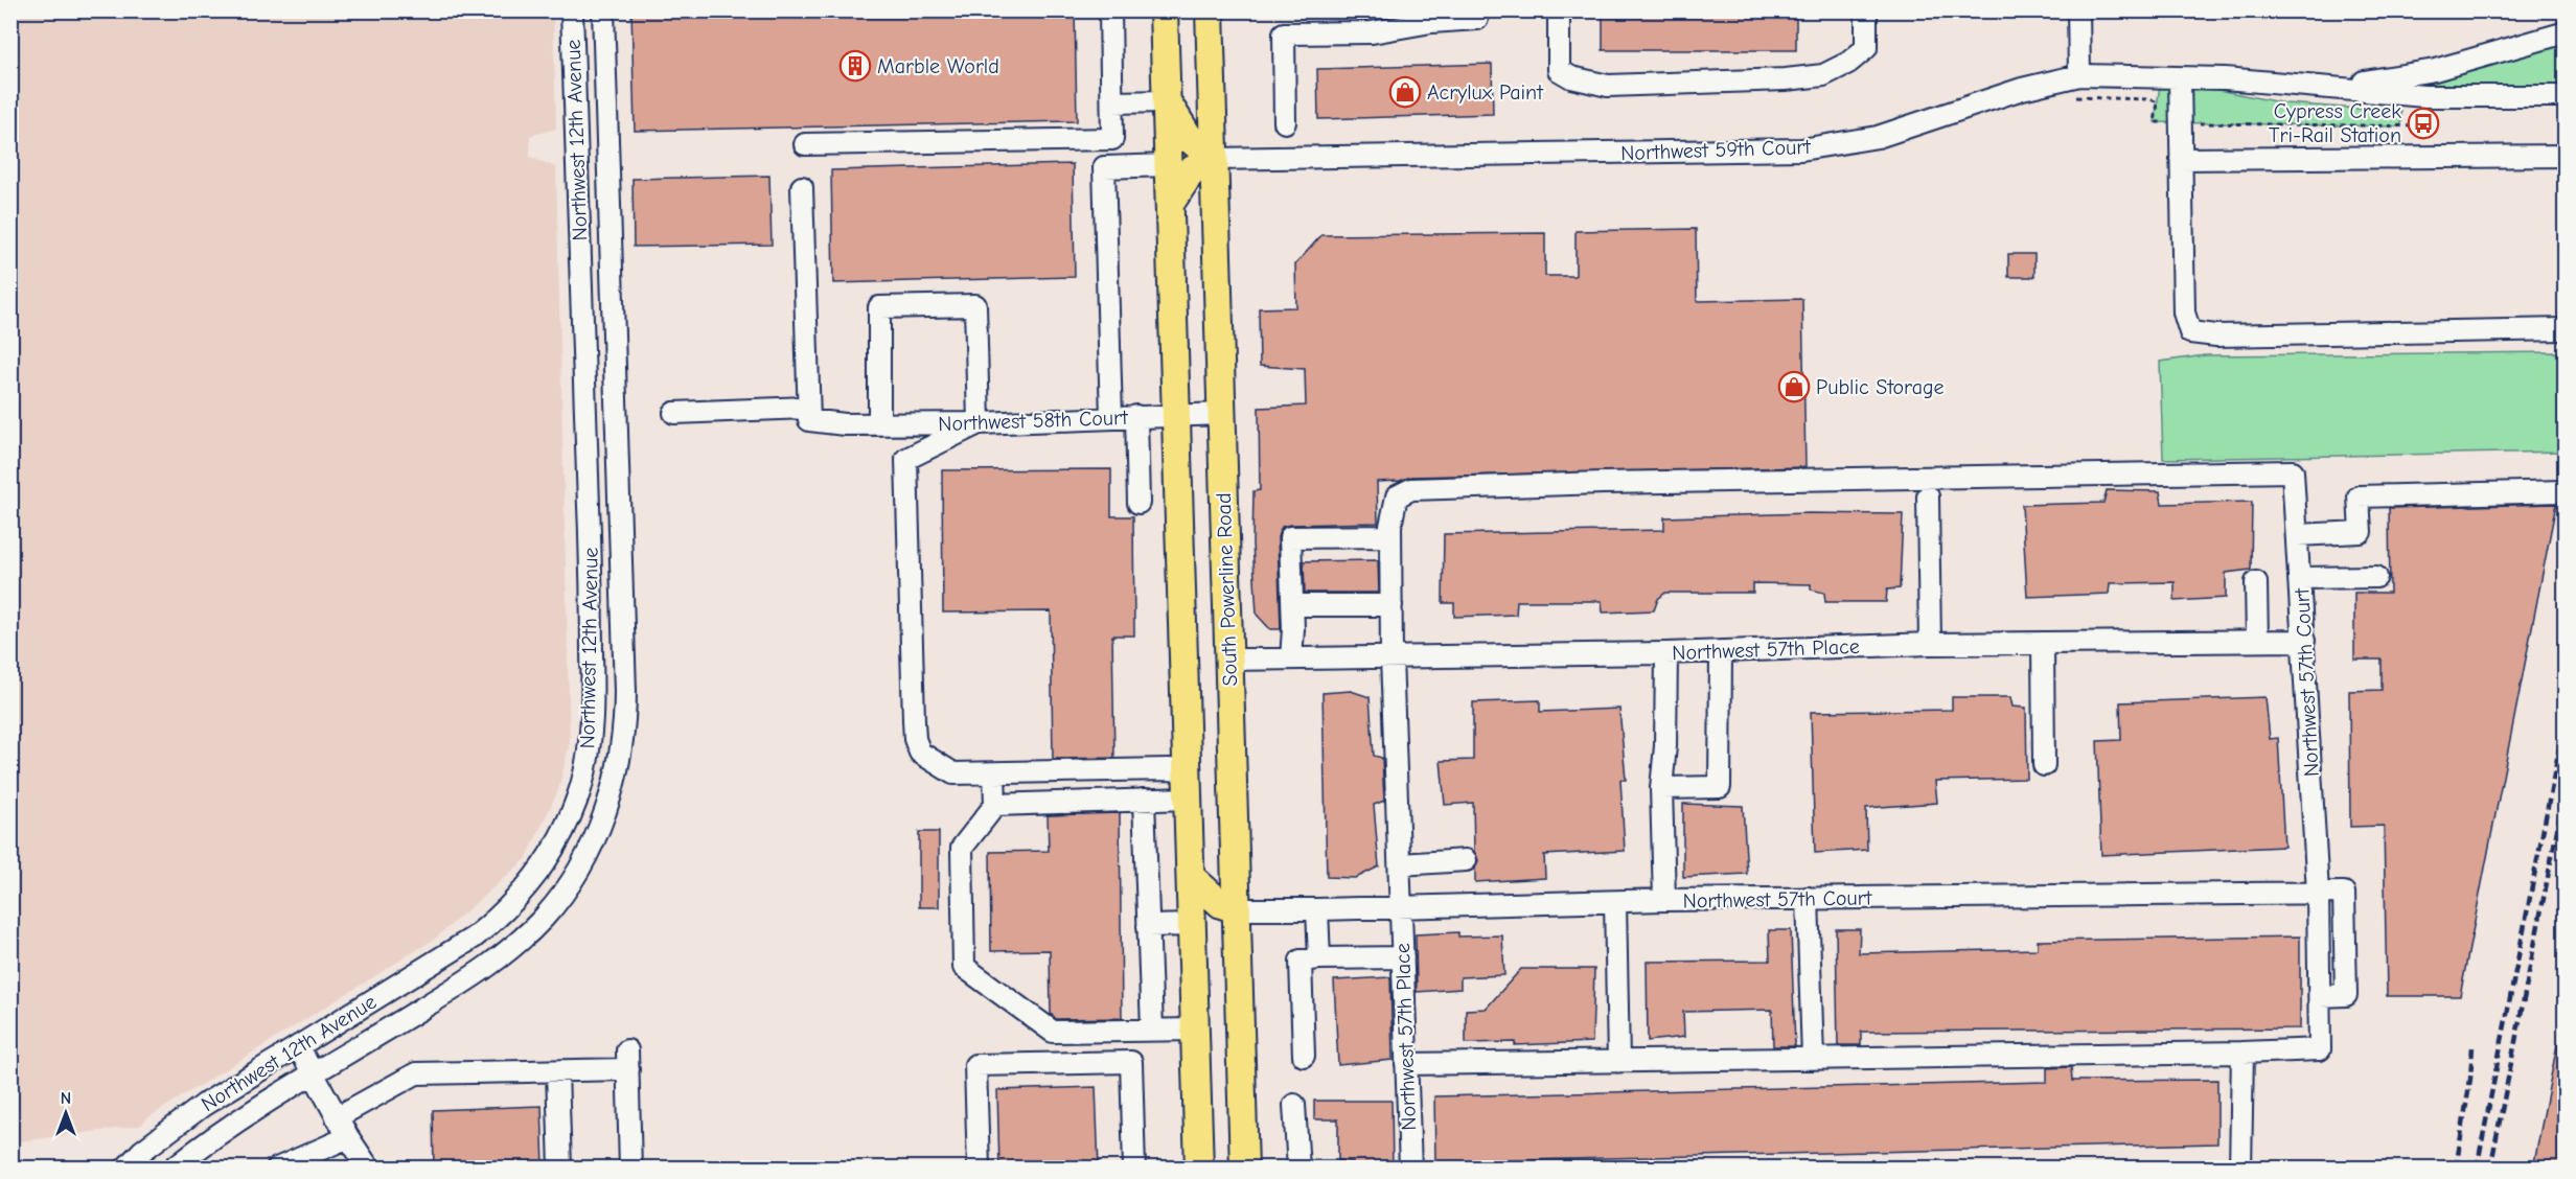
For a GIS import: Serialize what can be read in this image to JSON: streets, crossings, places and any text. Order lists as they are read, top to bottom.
{
  "streets": {
    "main road": ["South Powerline Road"],
    "street": [
      "Northwest 12th Avenue",
      "Northwest 59th Court",
      "Northwest 58th Court",
      "Northwest 57th Place",
      "Northwest 57th Court"
    ]
  },
  "crossings": [
    ["Northwest 59th Court", "South Powerline Road"],
    ["Northwest 58th Court", "South Powerline Road"],
    ["South Powerline Road", "Northwest 57th Place"],
    ["South Powerline Road", "Northwest 57th Court"],
    ["Northwest 57th Place", "Northwest 57th Court"]
  ],
  "places": {
    "building": ["Marble World"],
    "shop": ["Acrylux Paint", "Public Storage"],
    "bus stop": ["Cypress Creek Tri-Rail Station"]
  },
  "north": "top"
}
